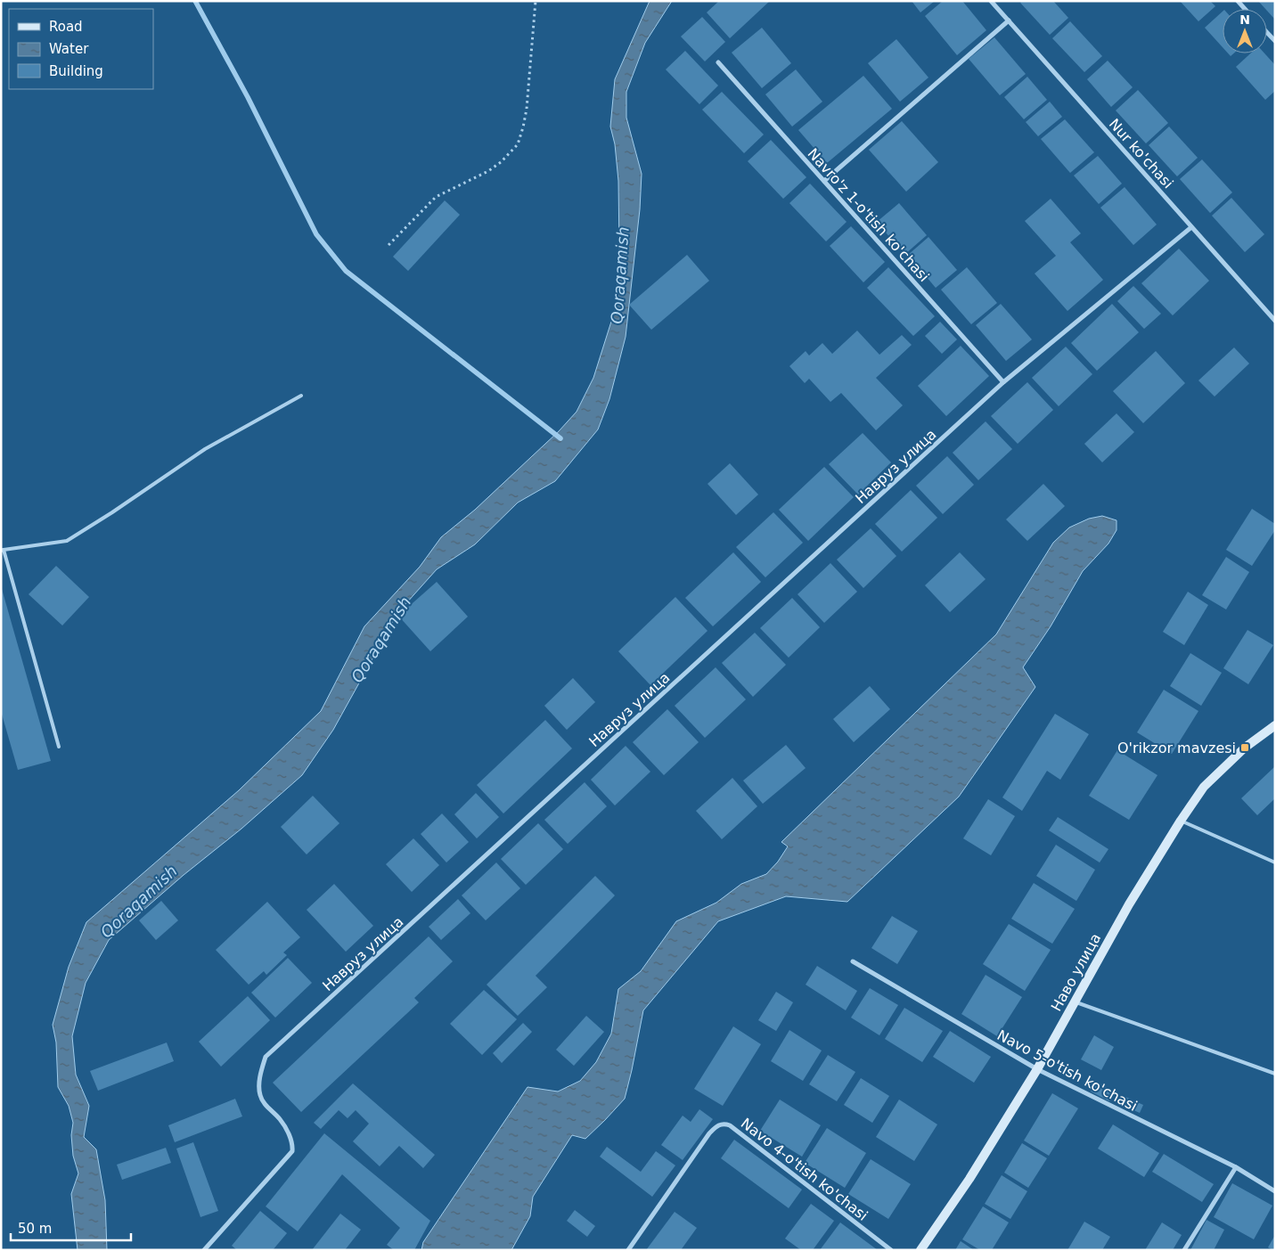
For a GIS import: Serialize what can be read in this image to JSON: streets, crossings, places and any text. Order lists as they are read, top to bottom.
{
  "streets": {
    "street": [
      "Nur ko'chasi",
      "Navro'z 1-o'tish ko'chasi",
      "Навруз улица",
      "Наво улица",
      "Navo 5-o'tish ko'chasi",
      "Navo 4-o'tish ko'chasi"
    ]
  },
  "crossings": [
    ["Nur ko'chasi", "Навруз улица"],
    ["Navro'z 1-o'tish ko'chasi", "Навруз улица"],
    ["Наво улица", "Navo 5-o'tish ko'chasi"]
  ],
  "water": ["Qoraqamish"],
  "places": {
    "transit": ["O'rikzor mavzesi"]
  },
  "legend": ["Road", "Water", "Building"],
  "scale_bar": "50 m",
  "north": "top"
}
